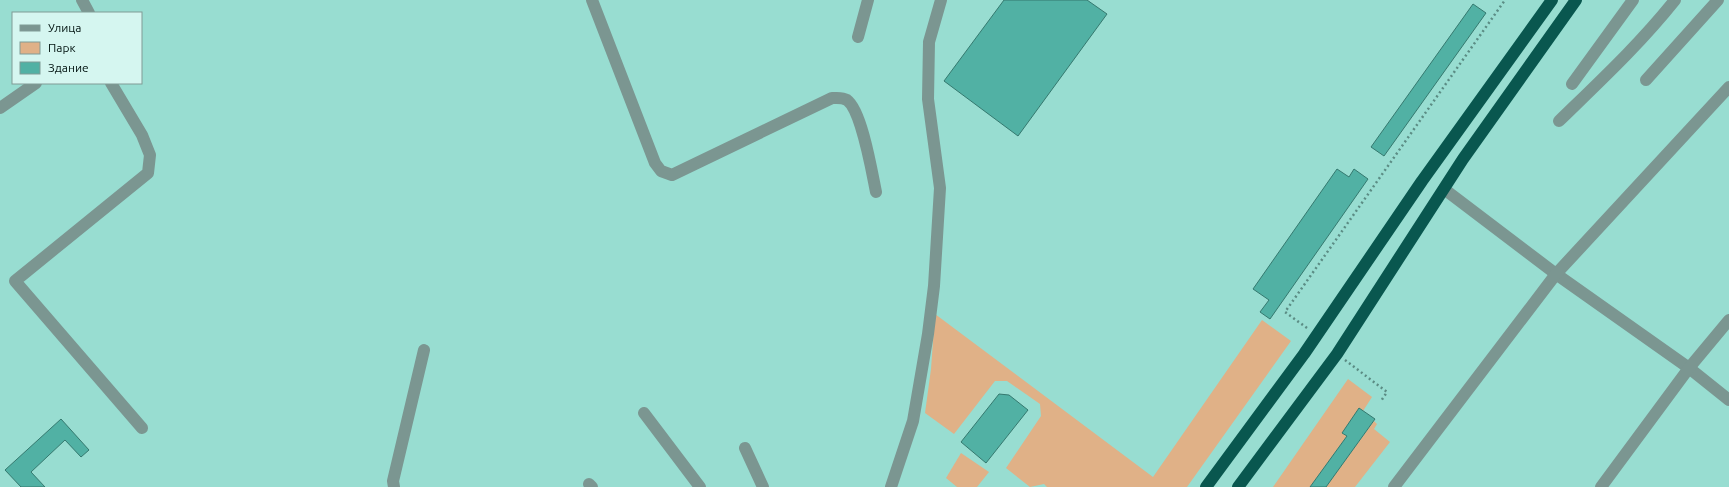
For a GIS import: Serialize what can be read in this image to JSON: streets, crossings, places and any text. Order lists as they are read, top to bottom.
{
  "legend": ["Улица", "Парк", "Здание"]
}
